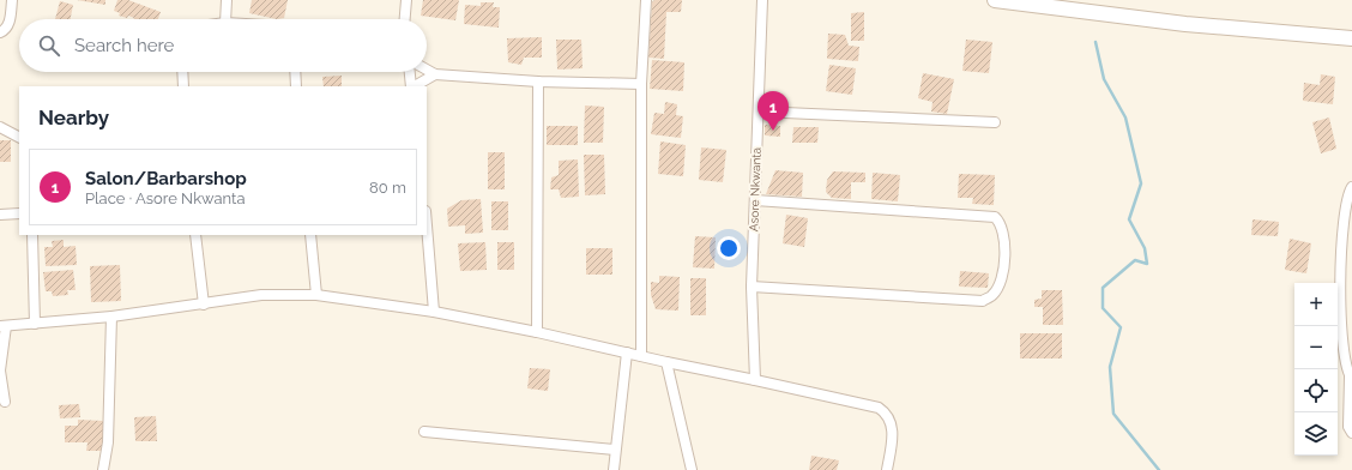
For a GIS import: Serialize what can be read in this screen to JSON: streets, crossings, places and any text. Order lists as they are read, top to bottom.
{
  "streets": {
    "street": ["Asore Nkwanta"]
  },
  "page": {
    "search": "Search here",
    "heading": "Nearby",
    "pins": "1",
    "list": [
      {
        "mark": "1",
        "name": "Salon/Barbarshop",
        "note": "Place · Asore Nkwanta",
        "value": "80 m"
      }
    ],
    "map_buttons": ["+", "−"]
  }
}
